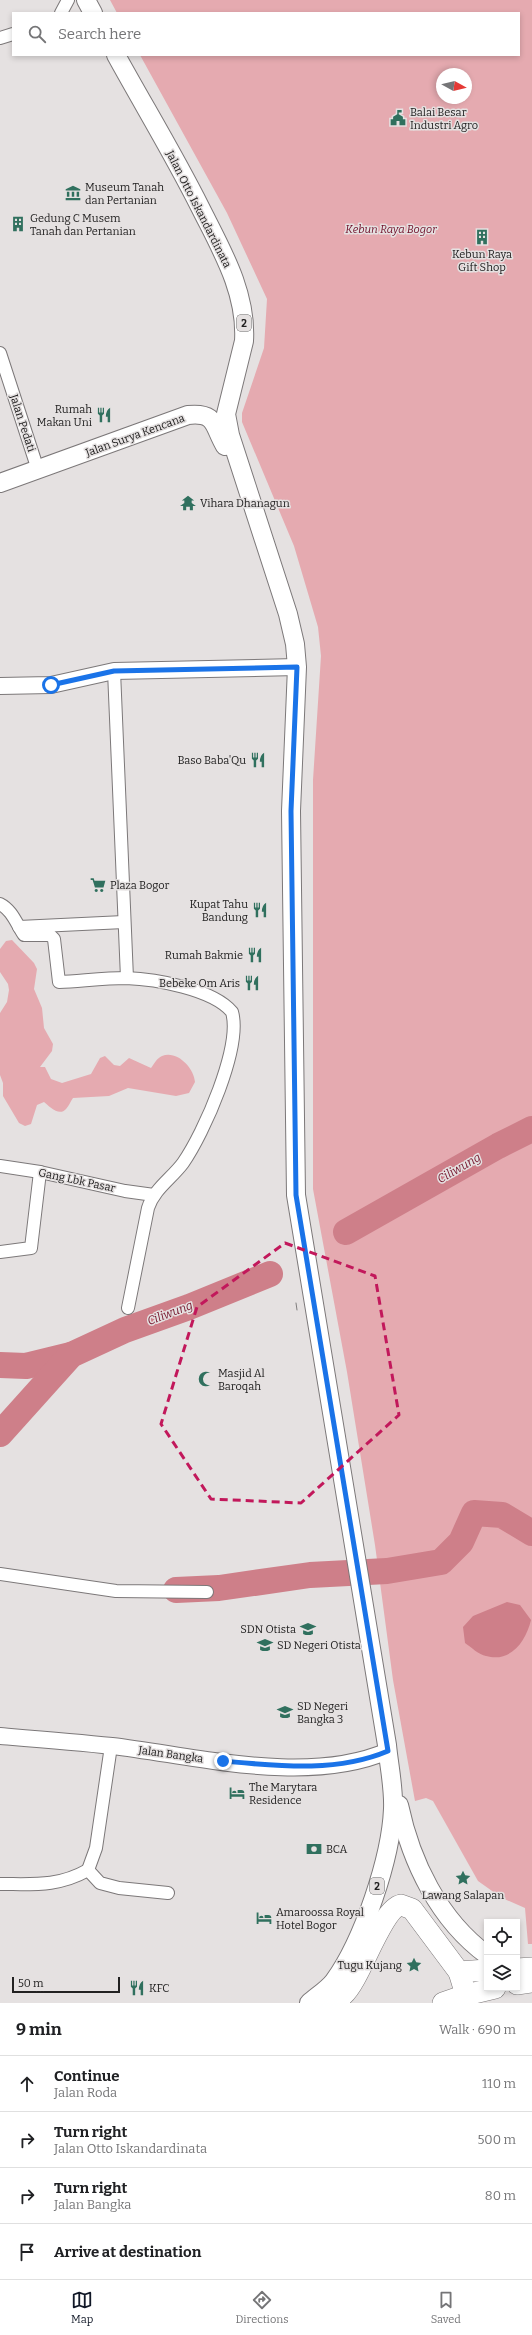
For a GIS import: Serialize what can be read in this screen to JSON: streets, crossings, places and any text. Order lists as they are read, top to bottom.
{
  "streets": {
    "main road": ["Jalan Otto Iskandardinata", "2", "Jalan Surya Kencana"],
    "street": ["Jalan Pedati", "Gang Lbk Pasar", "Jalan Bangka"]
  },
  "crossings": [
    ["Jalan Otto Iskandardinata", "Jalan Surya Kencana"],
    ["Jalan Otto Iskandardinata", "Jalan Bangka"],
    ["Jalan Pedati", "Jalan Surya Kencana"]
  ],
  "water": ["Ciliwung"],
  "parks": ["Kebun Raya Bogor"],
  "places": {
    "public building": ["Balai Besar Industri Agro"],
    "museum": ["Museum Tanah dan Pertanian"],
    "building": ["Gedung C Musem Tanah dan Pertanian", "Kebun Raya Gift Shop"],
    "restaurant": [
      "Rumah Makan Uni",
      "Baso Baba'Qu",
      "Kupat Tahu Bandung",
      "Rumah Bakmie",
      "Bebeke Om Aris",
      "KFC"
    ],
    "temple": ["Vihara Dhanagun"],
    "supermarket": ["Plaza Bogor"],
    "mosque": ["Masjid Al Baroqah"],
    "school or university": ["SDN Otista", "SD Negeri Otista", "SD Negeri Bangka 3"],
    "hotel": ["The Marytara Residence", "Amaroossa Royal Hotel Bogor"],
    "bank": ["BCA"],
    "place": ["Lawang Salapan", "Tugu Kujang"]
  },
  "scale_bar": "50 m",
  "north": "right",
  "page": {
    "search": "Search here",
    "scale": "50 m",
    "heading": ["9 min", "Walk · 690 m"],
    "list": [
      ["Continue", "Jalan Roda", "110 m"],
      ["Turn right", "Jalan Otto Iskandardinata", "500 m"],
      ["Turn right", "Jalan Bangka", "80 m"],
      "Arrive at destination"
    ],
    "nav": ["Map", "Directions", "Saved"]
  }
}
